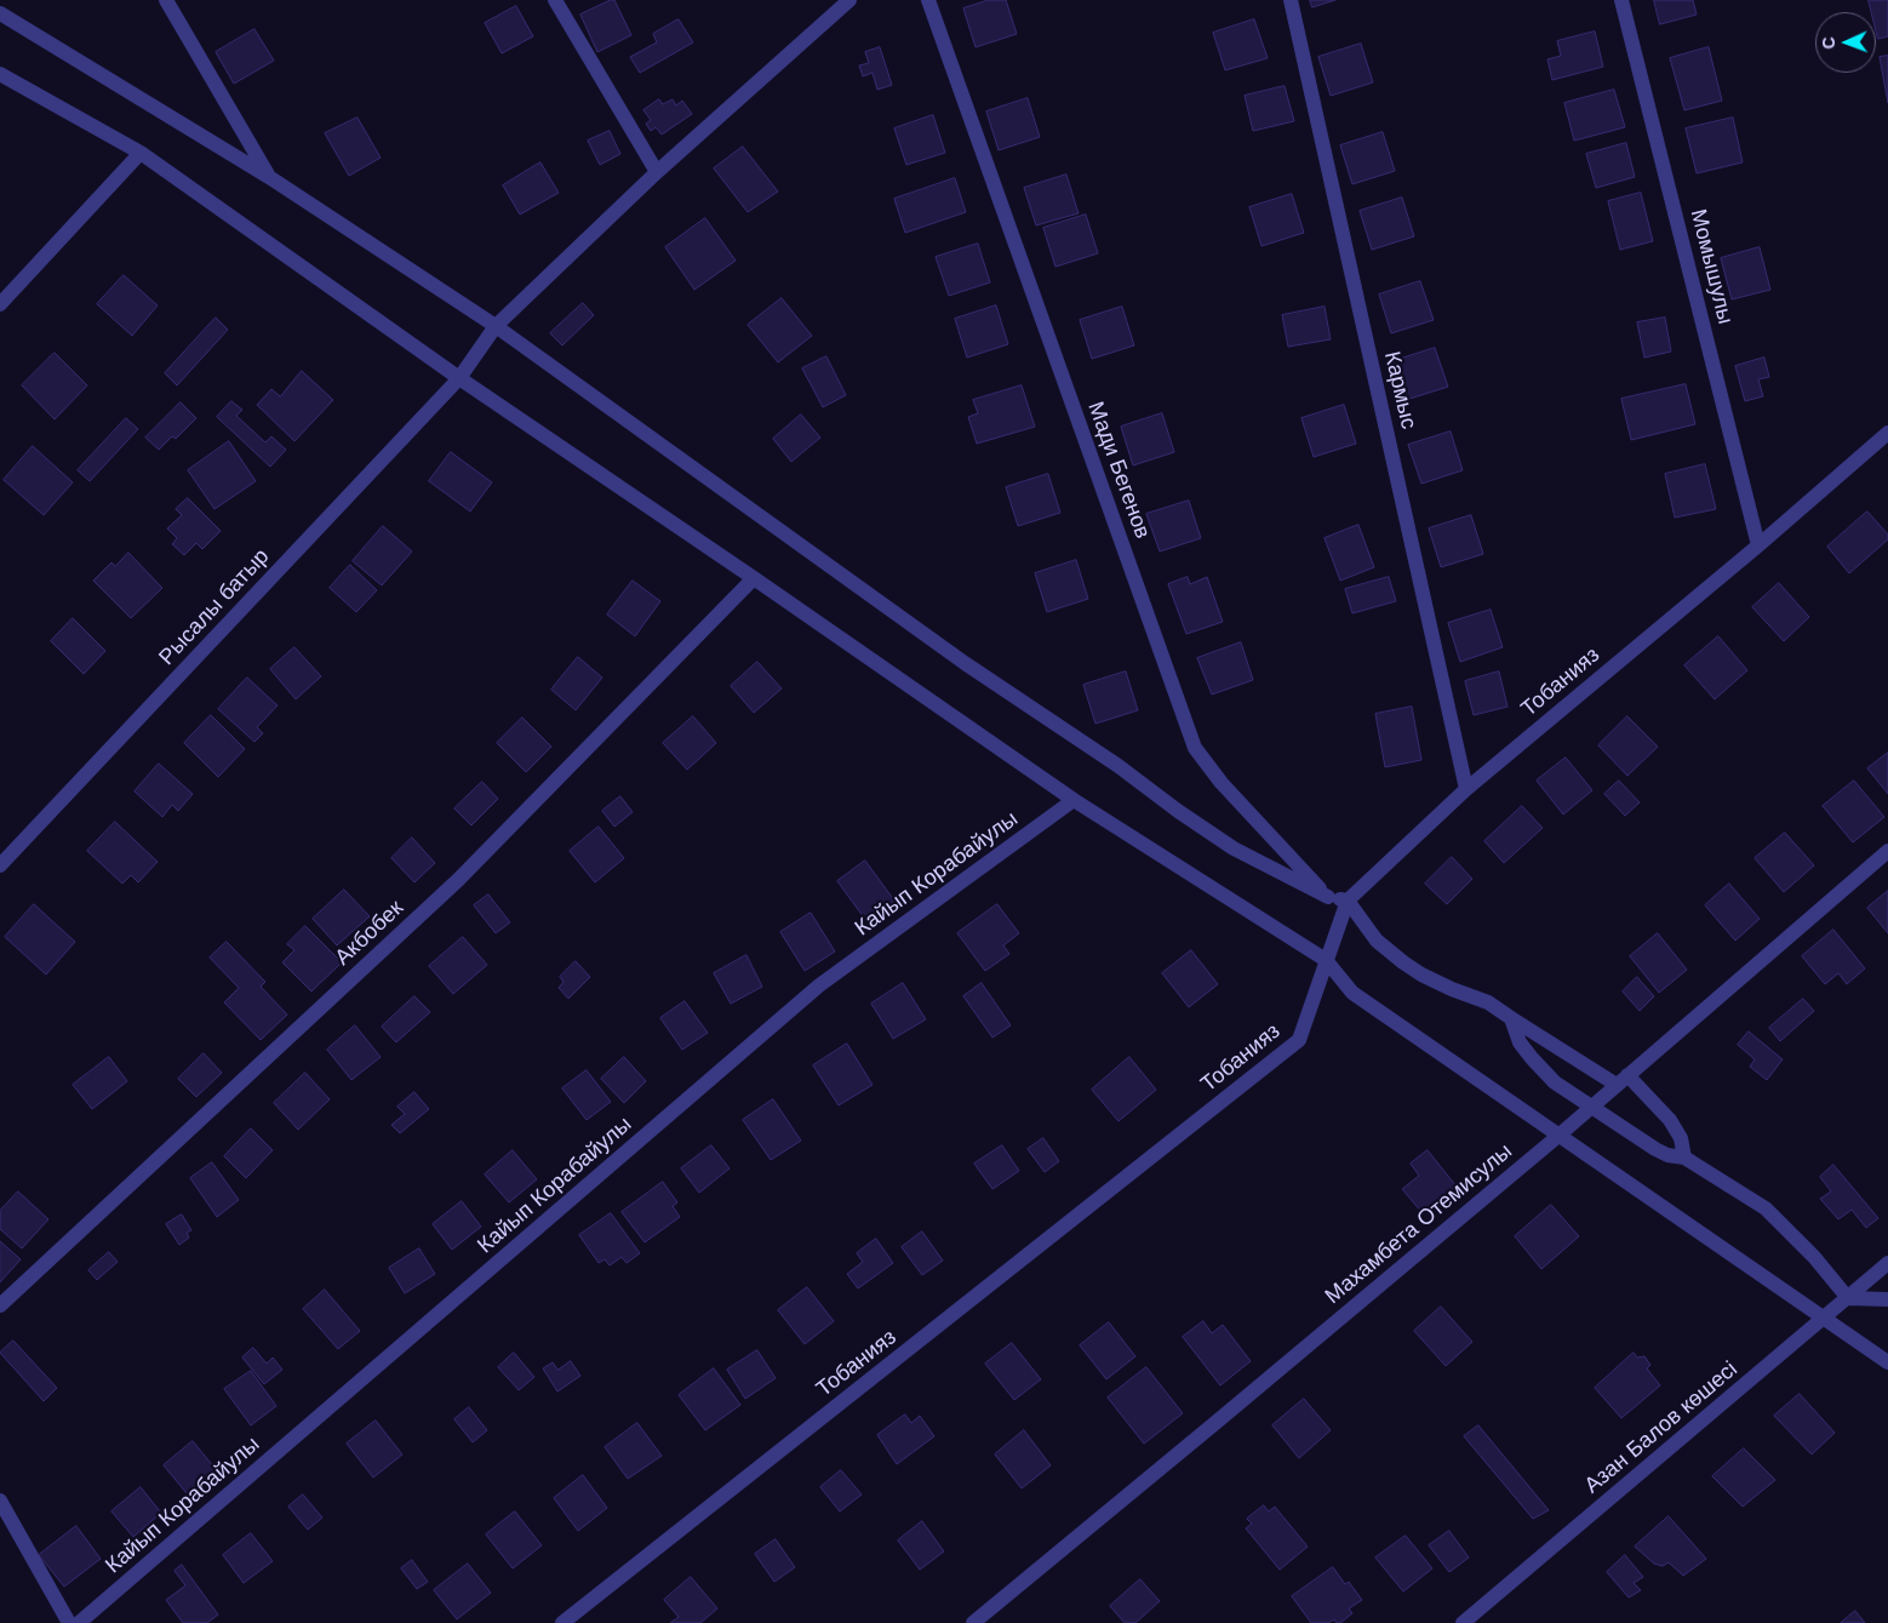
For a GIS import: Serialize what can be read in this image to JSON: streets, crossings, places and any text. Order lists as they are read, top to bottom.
{
  "streets": {
    "street": [
      "Момышулы",
      "Кармыс",
      "Мади Бегенов",
      "Рысалы батыр",
      "Тобанияз",
      "Кайып Корабайулы",
      "Акбобек",
      "Махамбета Отемисулы",
      "Азан Балов көшесі"
    ]
  },
  "crossings": [
    ["Момышулы", "Тобанияз"],
    ["Кармыс", "Тобанияз"]
  ],
  "north": "left"
}
